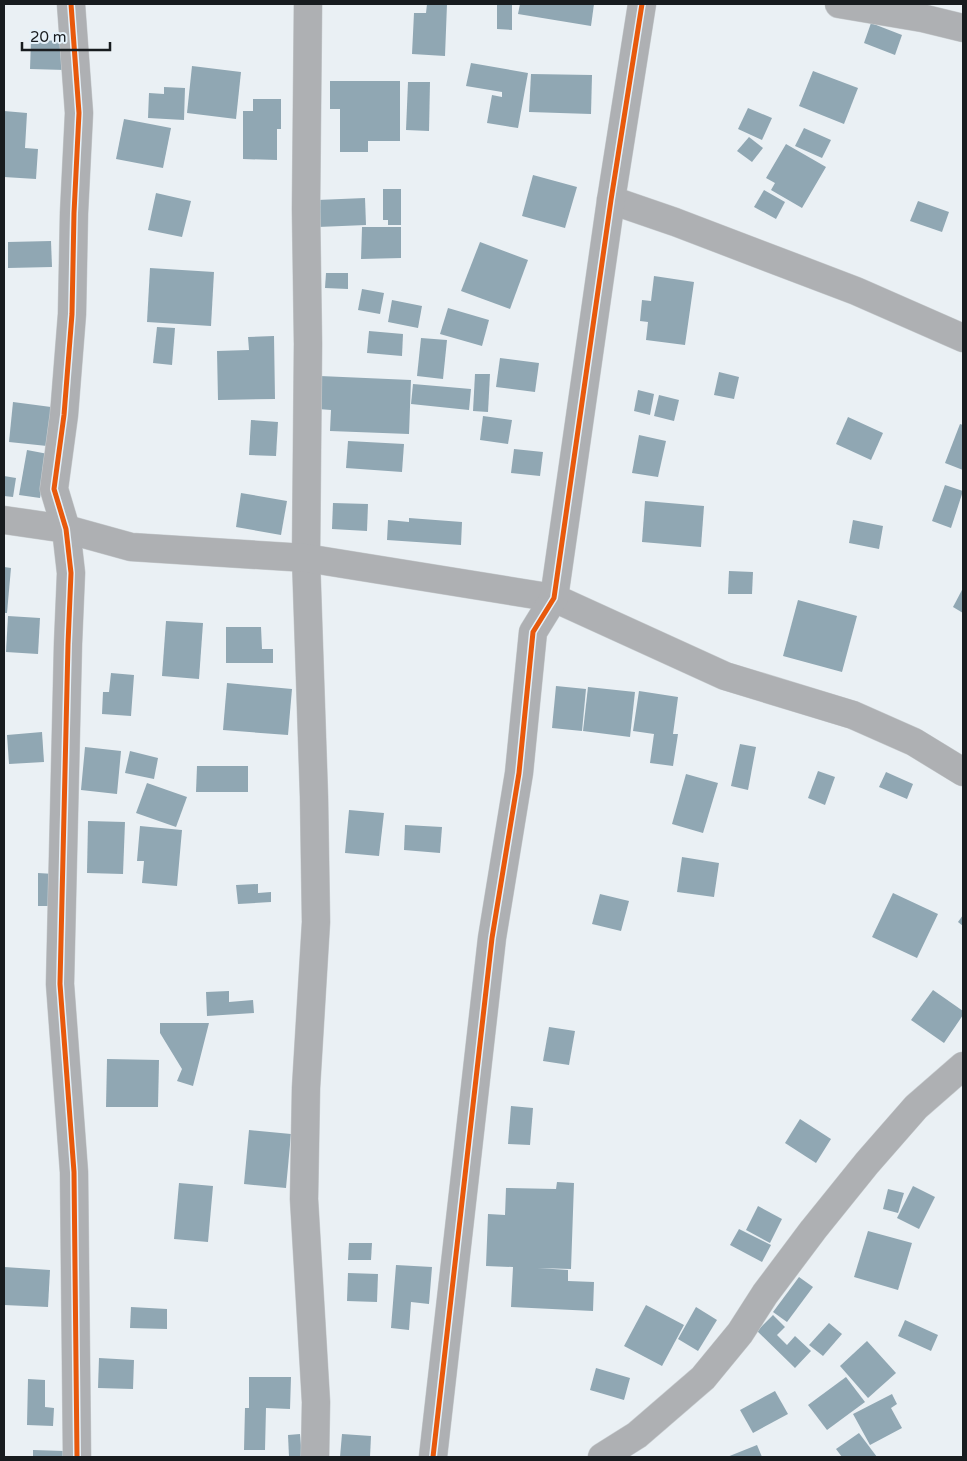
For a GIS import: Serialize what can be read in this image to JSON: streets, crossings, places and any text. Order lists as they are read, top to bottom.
{
  "scale_bar": "20 m"
}
